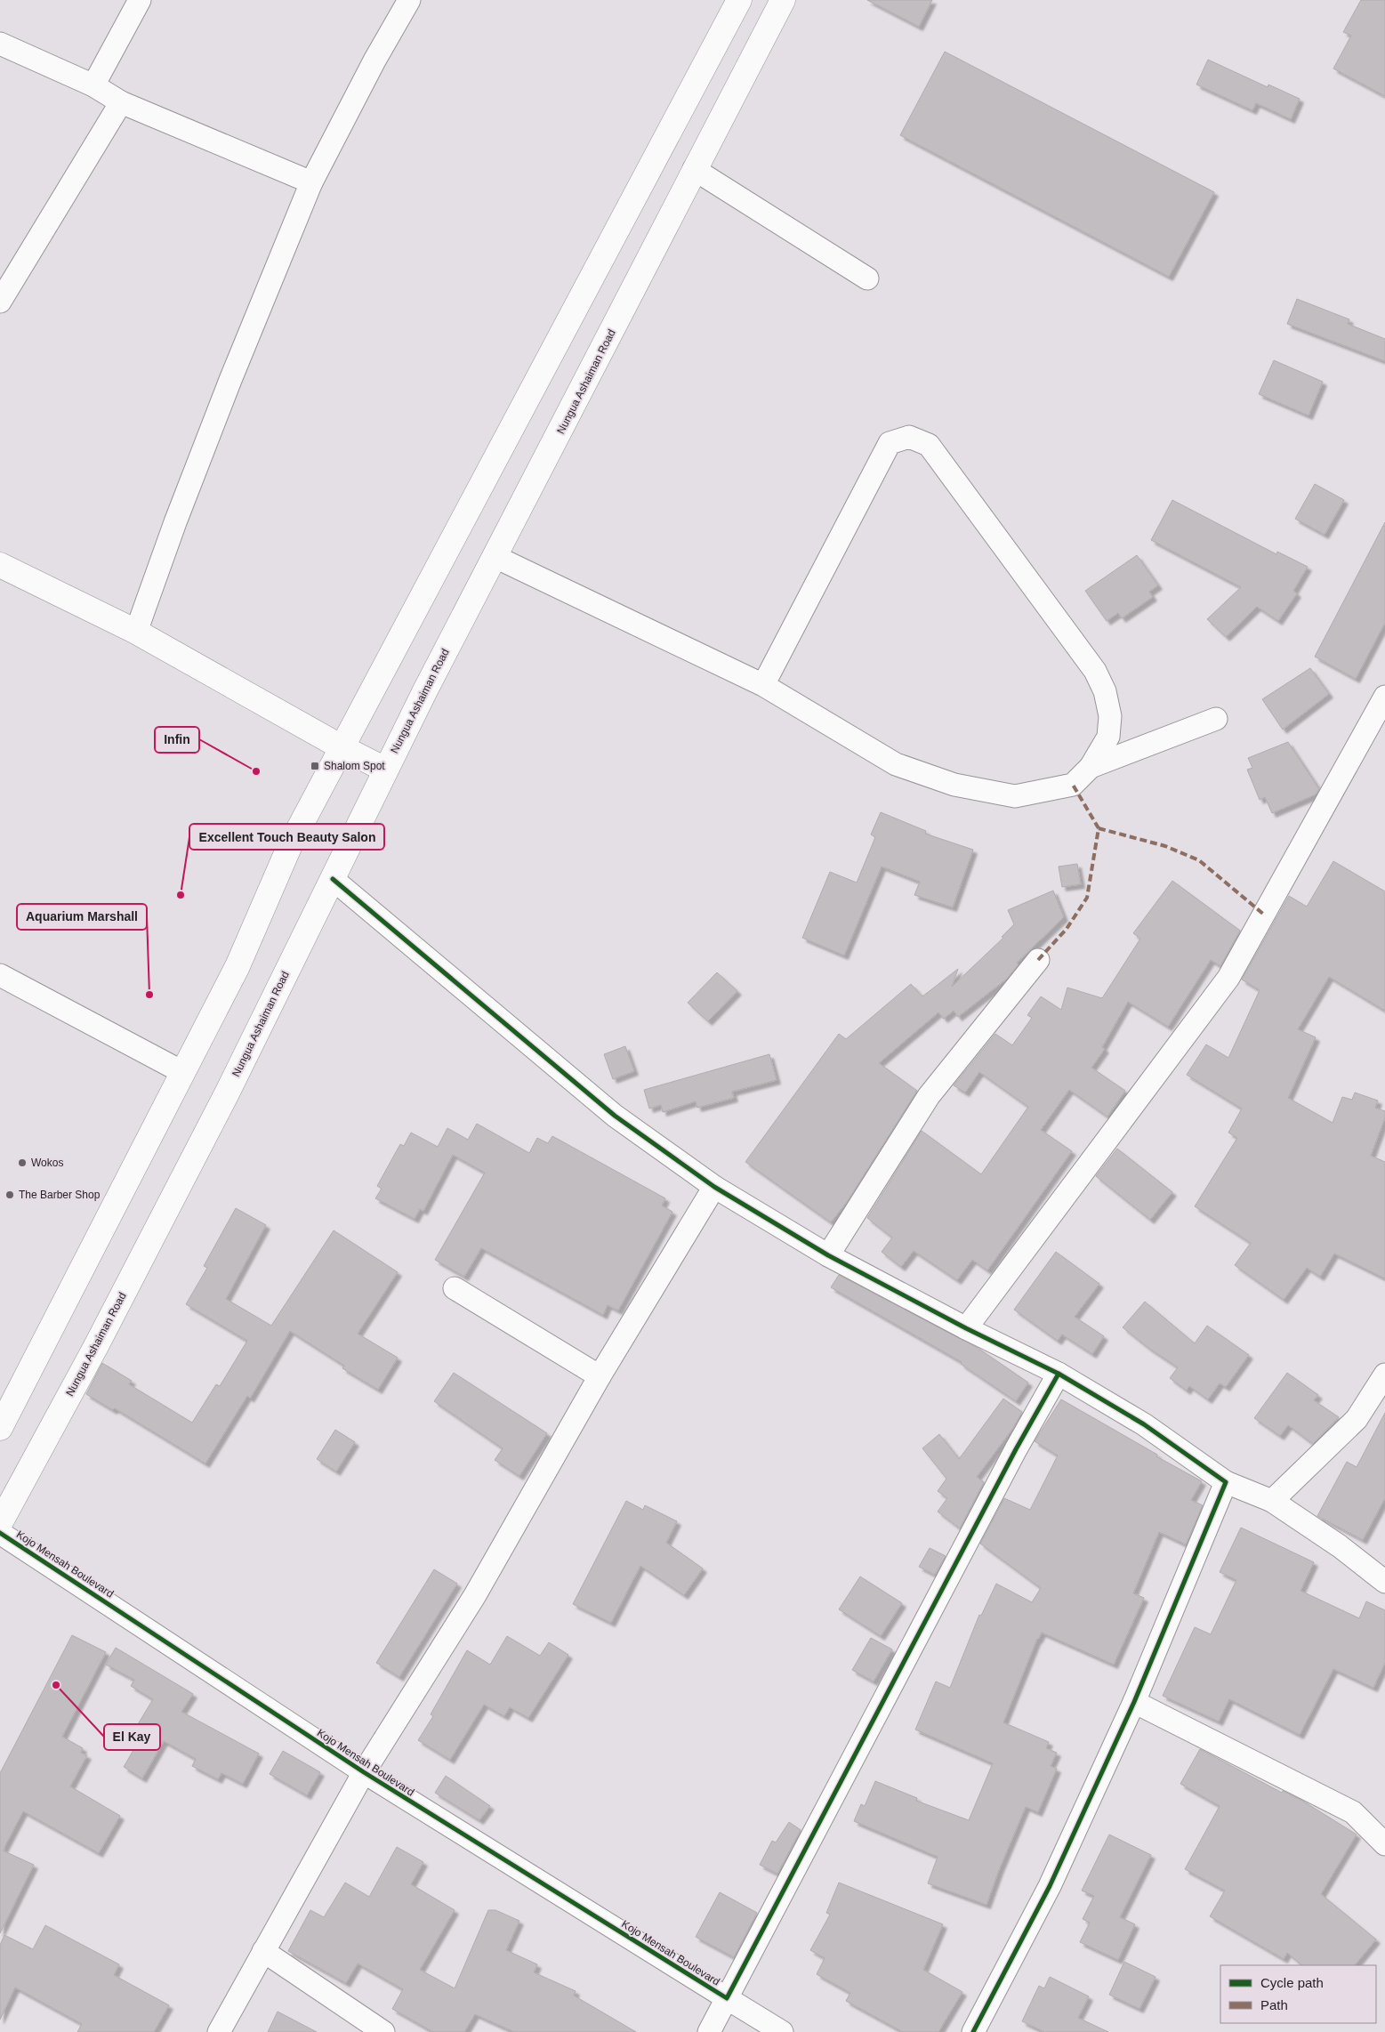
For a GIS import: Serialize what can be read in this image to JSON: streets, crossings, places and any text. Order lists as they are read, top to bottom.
{
  "streets": {
    "main road": ["Nungua Ashaiman Road"],
    "street": ["Kojo Mensah Boulevard"]
  },
  "places": {
    "transit": ["Shalom Spot"],
    "other": [
      "Infin",
      "Excellent Touch Beauty Salon",
      "Aquarium Marshall",
      "Wokos",
      "The Barber Shop",
      "El Kay"
    ]
  },
  "legend": ["Cycle path", "Path"]
}
